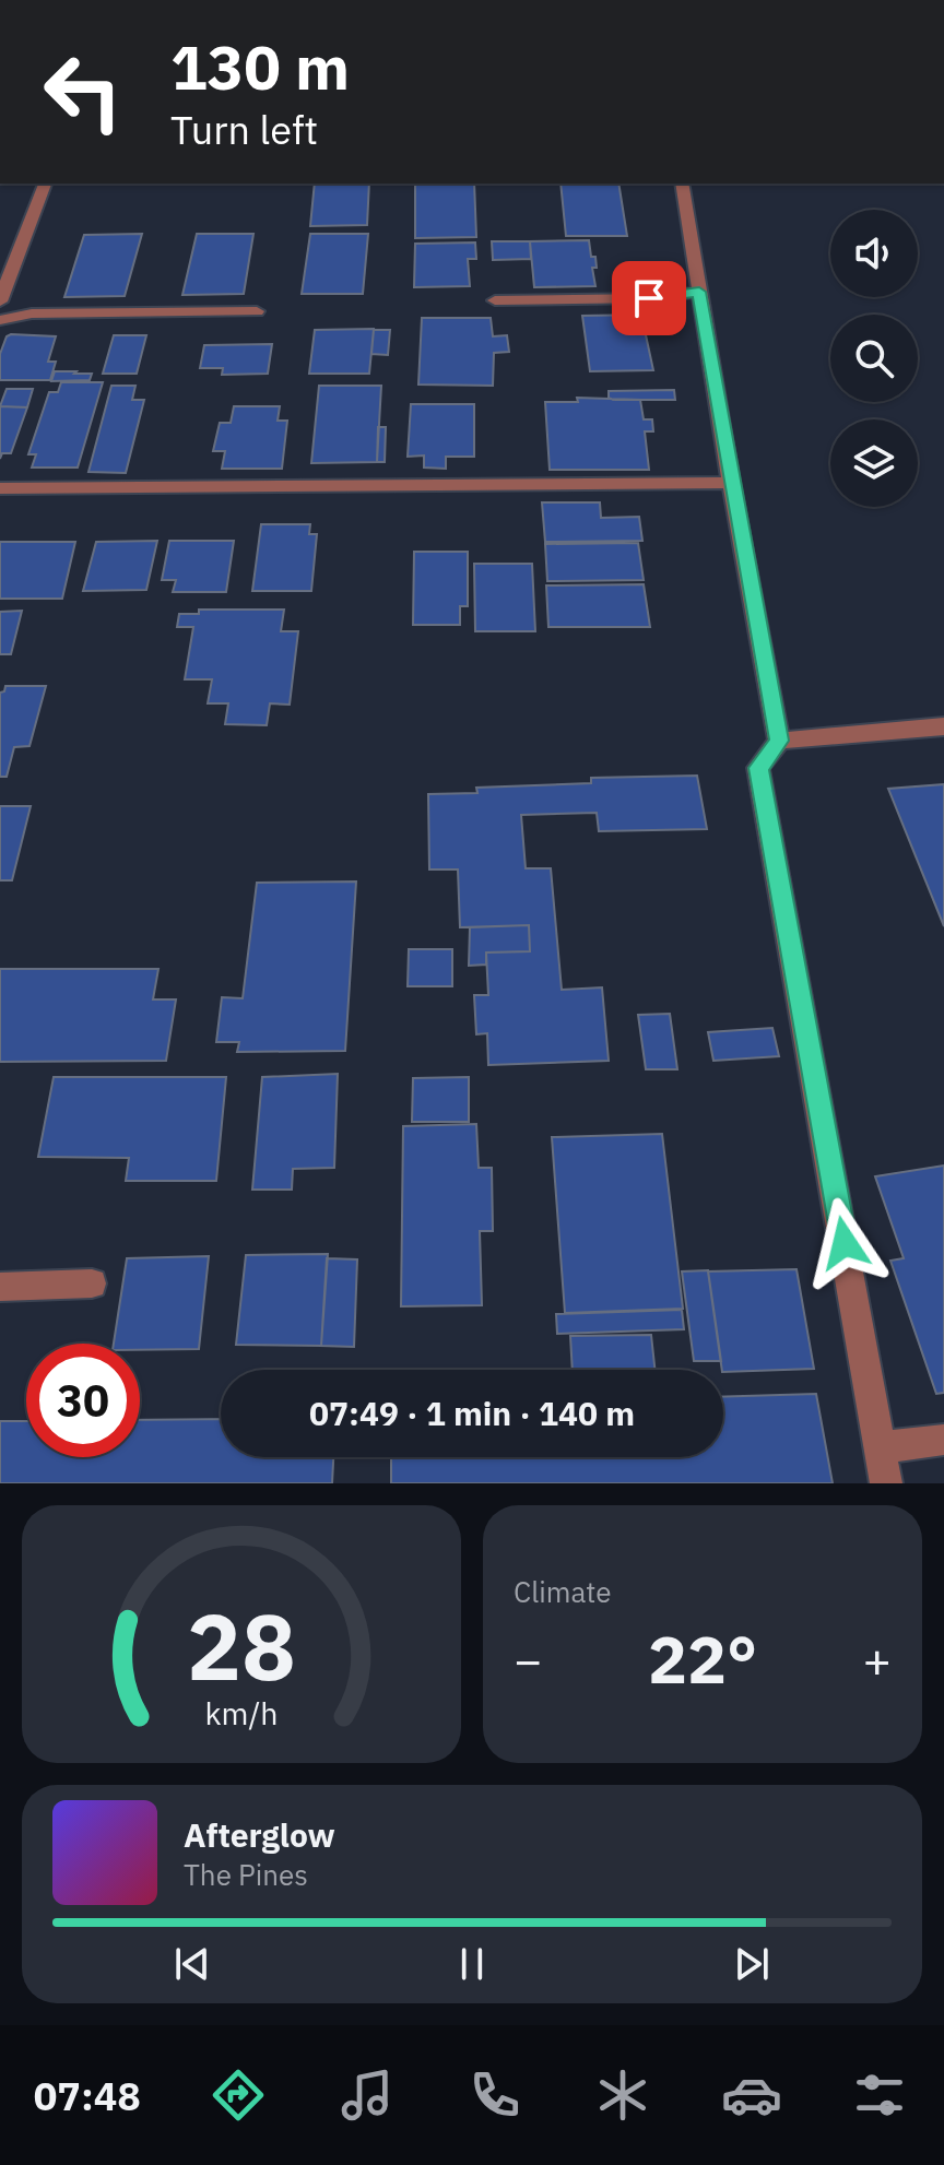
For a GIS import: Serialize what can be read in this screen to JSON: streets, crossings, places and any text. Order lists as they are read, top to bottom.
{
  "page": {
    "turn": ["130 m", "Turn left"],
    "limit": "30",
    "trip": "07:49 · 1 min · 140 m",
    "tile": "Climate",
    "heat": ["−", "22°", "+"],
    "song": ["Afterglow", "The Pines"],
    "tabs": "07:48",
    "gauge": ["28", "km/h"]
  }
}
